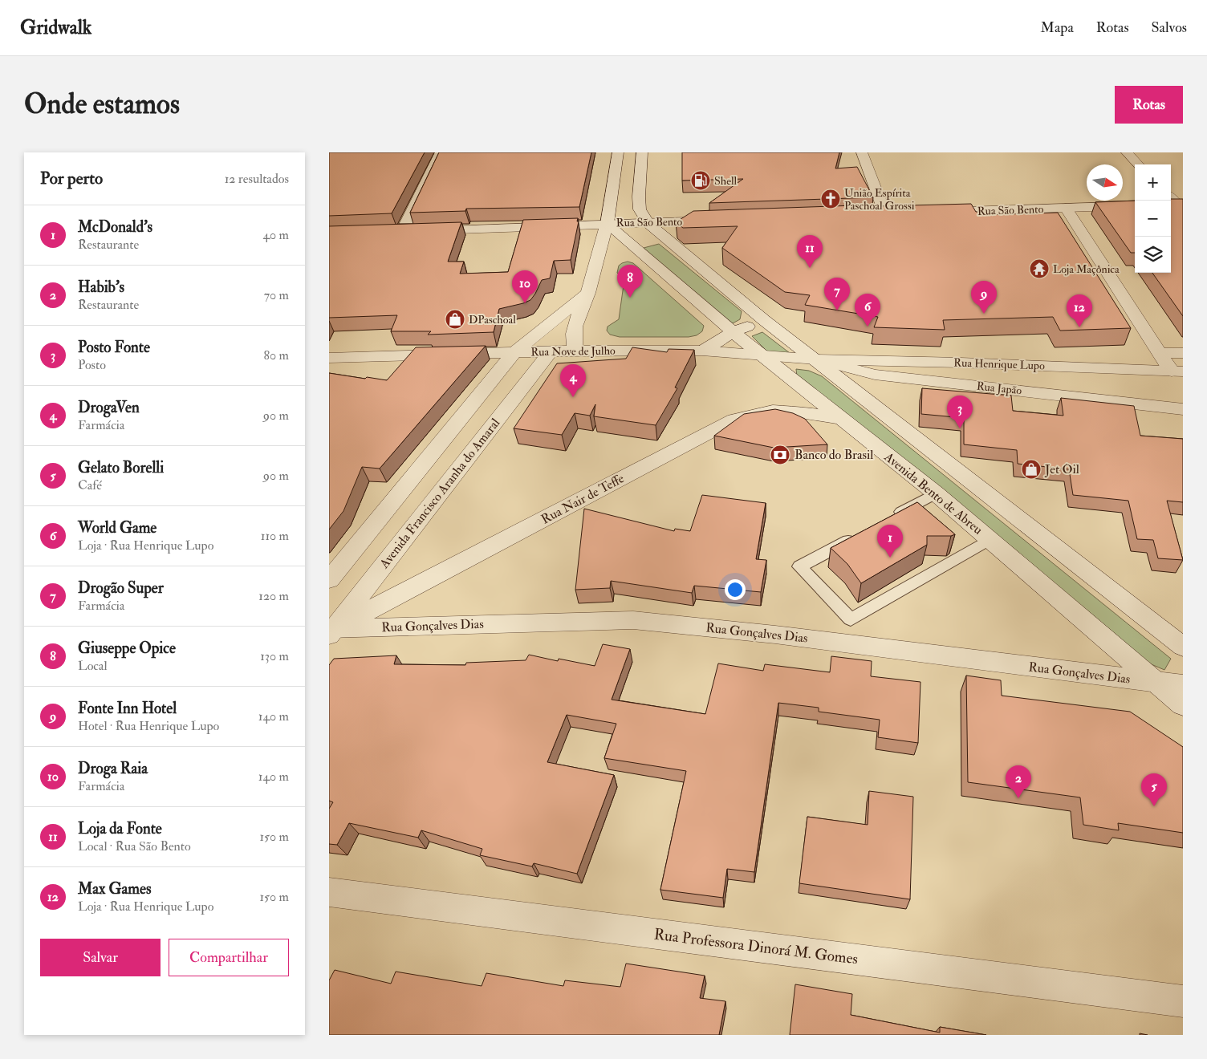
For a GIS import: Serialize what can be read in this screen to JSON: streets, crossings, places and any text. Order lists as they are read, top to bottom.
{
  "streets": {
    "street": [
      "Rua São Bento",
      "Rua Nove de Julho",
      "Rua Henrique Lupo",
      "Rua Japão",
      "Avenida Francisco Aranha do Amaral",
      "Avenida Bento de Abreu",
      "Rua Nair de Teffe",
      "Rua Gonçalves Dias",
      "Rua Professora Dinorá M. Gomes"
    ]
  },
  "crossings": [
    ["Rua São Bento", "Avenida Bento de Abreu"],
    ["Rua Nove de Julho", "Rua Henrique Lupo"],
    ["Rua Nove de Julho", "Rua Japão"],
    ["Rua Nove de Julho", "Avenida Francisco Aranha do Amaral"],
    ["Rua Nove de Julho", "Avenida Bento de Abreu"],
    ["Rua Henrique Lupo", "Rua Japão"],
    ["Avenida Francisco Aranha do Amaral", "Rua Nair de Teffe"],
    ["Avenida Francisco Aranha do Amaral", "Rua Gonçalves Dias"],
    ["Avenida Bento de Abreu", "Rua Nair de Teffe"],
    ["Avenida Bento de Abreu", "Rua Gonçalves Dias"],
    ["Rua Nair de Teffe", "Rua Gonçalves Dias"]
  ],
  "places": {
    "fuel station": ["Shell"],
    "church": ["União Espírita Paschoal Grossi"],
    "temple": ["Loja Maçônica"],
    "shop": ["DPaschoal", "Jet Oil"],
    "bank": ["Banco do Brasil"]
  },
  "north": "right",
  "page": {
    "header": "Gridwalk",
    "nav": ["Mapa", "Rotas", "Salvos"],
    "buttons": [
      "Rotas",
      ["Salvar", "Compartilhar"]
    ],
    "title": "Onde estamos",
    "heading": ["Por perto", "12 resultados"],
    "map_buttons": ["+", "−"],
    "list": [
      {
        "mark": "1",
        "name": "McDonald's",
        "note": "Restaurante",
        "value": "40 m"
      },
      {
        "mark": "2",
        "name": "Habib's",
        "note": "Restaurante",
        "value": "70 m"
      },
      {
        "mark": "3",
        "name": "Posto Fonte",
        "note": "Posto",
        "value": "80 m"
      },
      {
        "mark": "4",
        "name": "DrogaVen",
        "note": "Farmácia",
        "value": "90 m"
      },
      {
        "mark": "5",
        "name": "Gelato Borelli",
        "note": "Café",
        "value": "90 m"
      },
      {
        "mark": "6",
        "name": "World Game",
        "note": "Loja · Rua Henrique Lupo",
        "value": "110 m"
      },
      {
        "mark": "7",
        "name": "Drogão Super",
        "note": "Farmácia",
        "value": "120 m"
      },
      {
        "mark": "8",
        "name": "Giuseppe Opice",
        "note": "Local",
        "value": "130 m"
      },
      {
        "mark": "9",
        "name": "Fonte Inn Hotel",
        "note": "Hotel · Rua Henrique Lupo",
        "value": "140 m"
      },
      {
        "mark": "10",
        "name": "Droga Raia",
        "note": "Farmácia",
        "value": "140 m"
      },
      {
        "mark": "11",
        "name": "Loja da Fonte",
        "note": "Local · Rua São Bento",
        "value": "150 m"
      },
      {
        "mark": "12",
        "name": "Max Games",
        "note": "Loja · Rua Henrique Lupo",
        "value": "150 m"
      }
    ],
    "pins": [
      "11",
      "8",
      "10",
      "7",
      "9",
      "6",
      "12",
      "4",
      "3",
      "1",
      "2",
      "5"
    ]
  }
}
